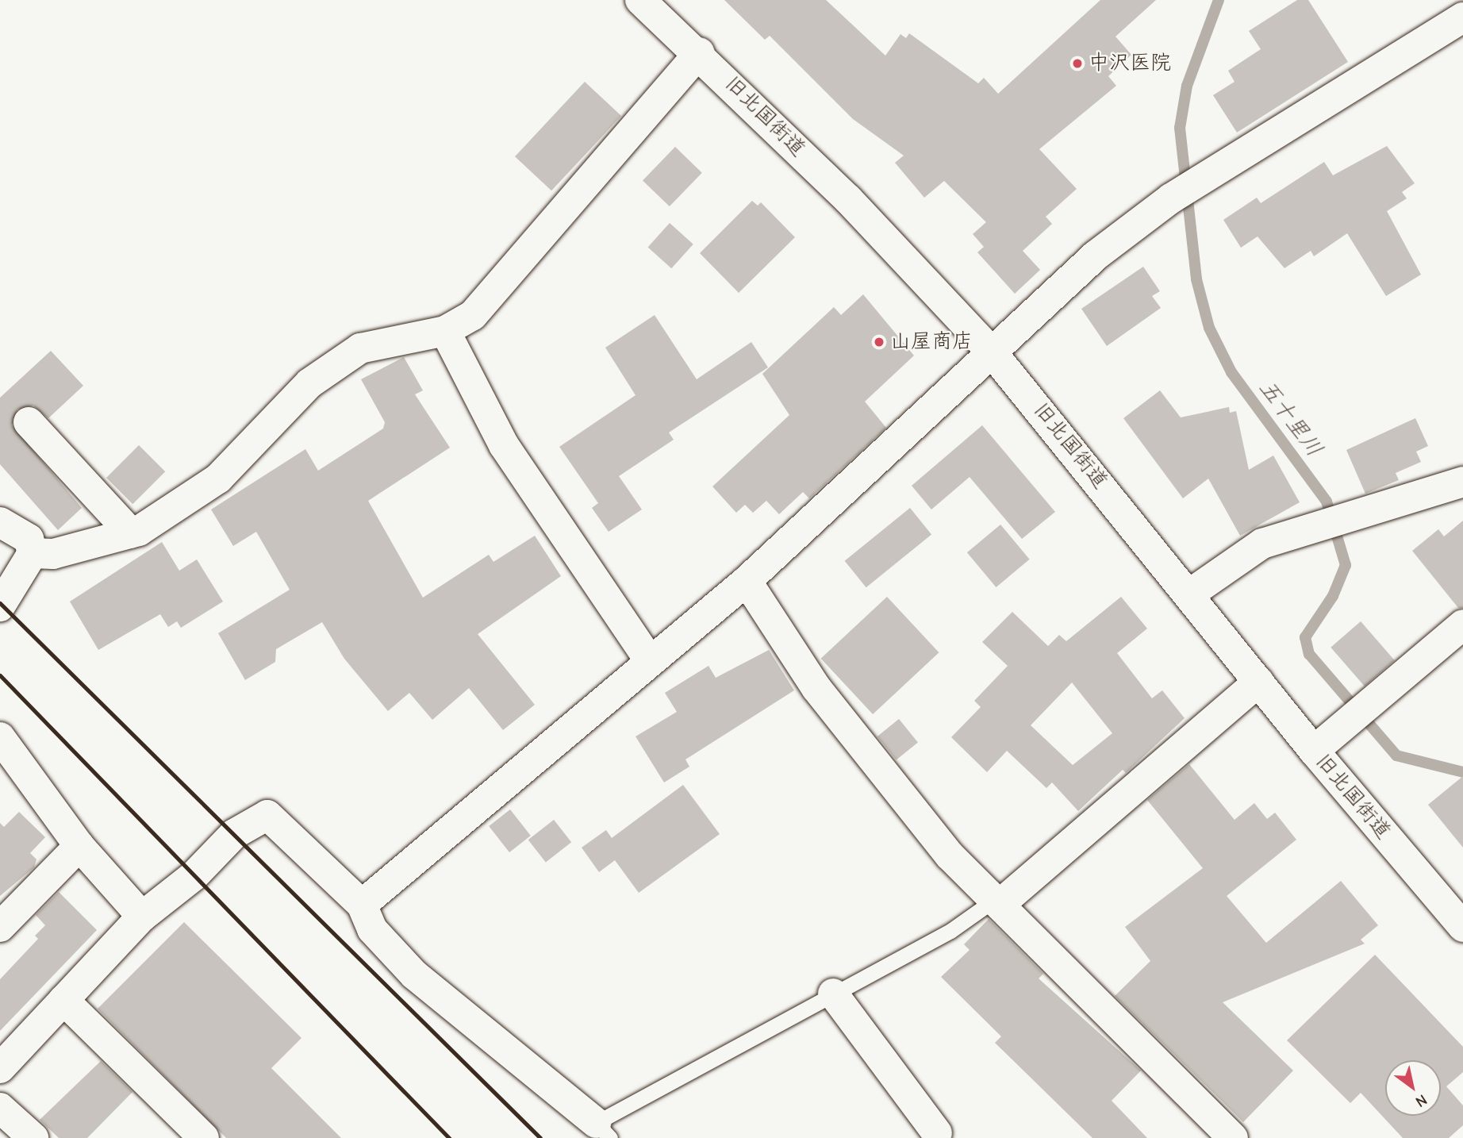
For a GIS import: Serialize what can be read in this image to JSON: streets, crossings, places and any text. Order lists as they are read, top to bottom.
{
  "streets": {
    "street": ["旧北国街道"]
  },
  "water": ["五十里川"],
  "places": ["中沢医院", "山屋商店"],
  "north": "bottom right"
}
